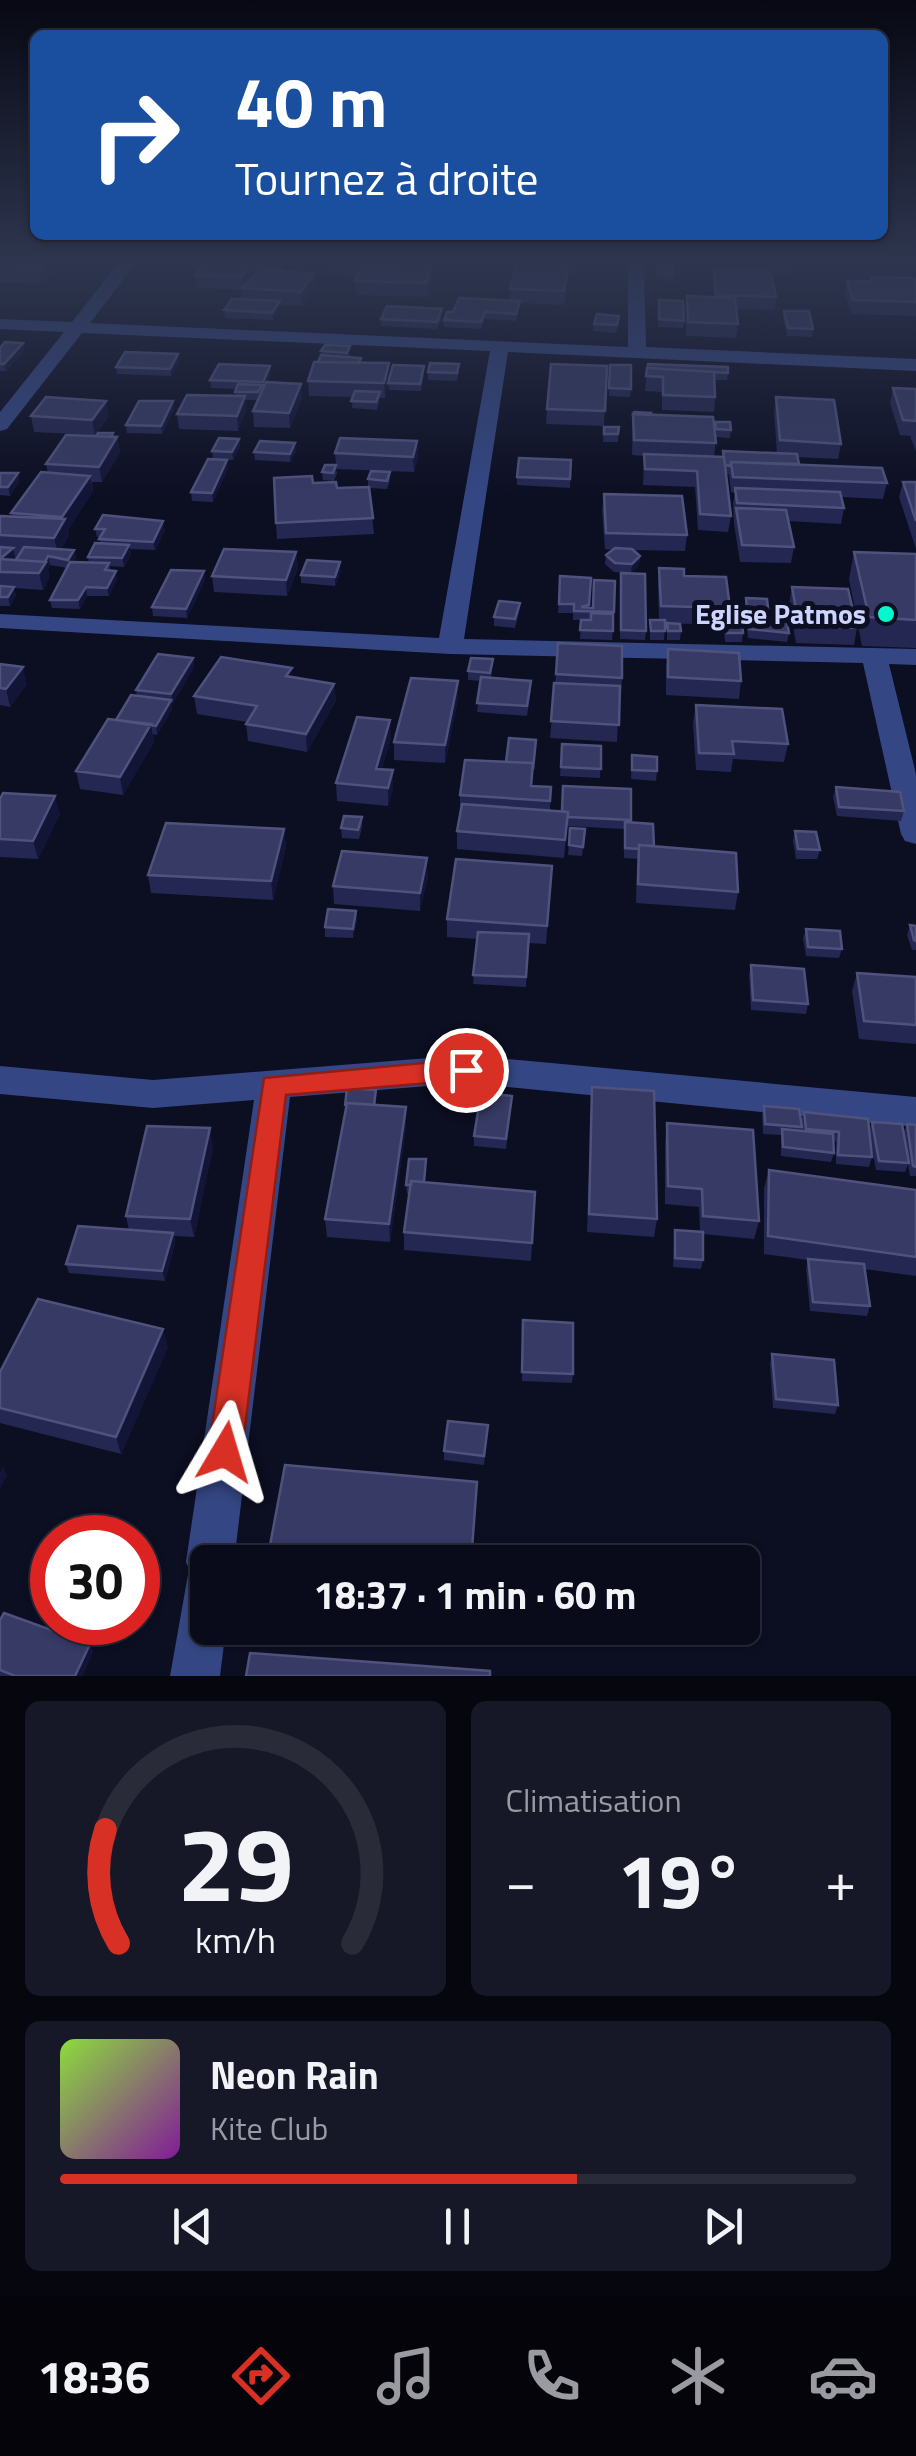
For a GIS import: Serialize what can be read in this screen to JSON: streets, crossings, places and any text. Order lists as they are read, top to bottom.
{
  "places": ["Eglise Patmos"],
  "page": {
    "turn": ["40 m", "Tournez à droite"],
    "limit": "30",
    "trip": "18:37 · 1 min · 60 m",
    "tile": "Climatisation",
    "heat": ["−", "19°", "+"],
    "song": ["Neon Rain", "Kite Club"],
    "tabs": "18:36",
    "gauge": ["29", "km/h"]
  }
}
